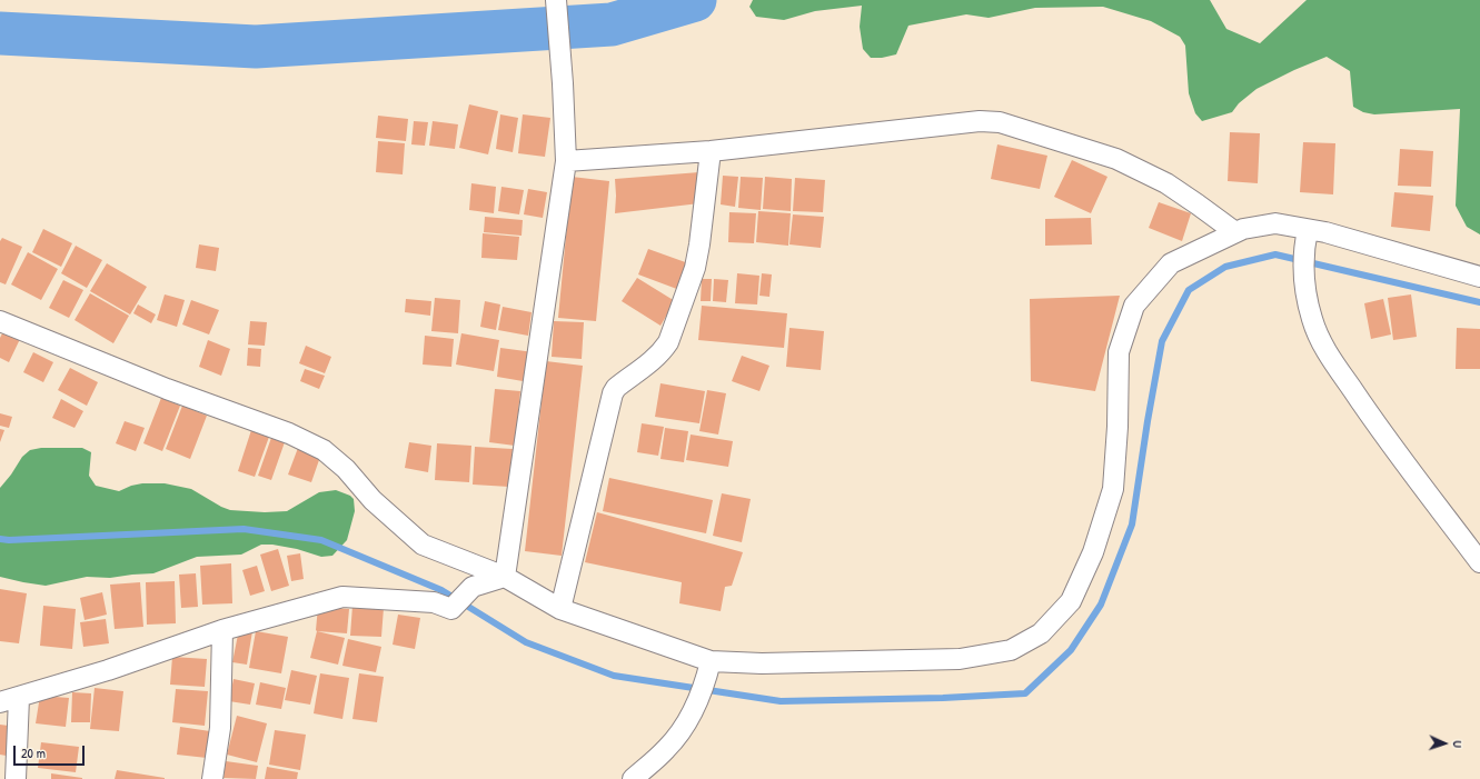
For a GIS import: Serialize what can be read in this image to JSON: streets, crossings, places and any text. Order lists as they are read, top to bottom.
{
  "scale_bar": "20 m",
  "north": "right"
}
